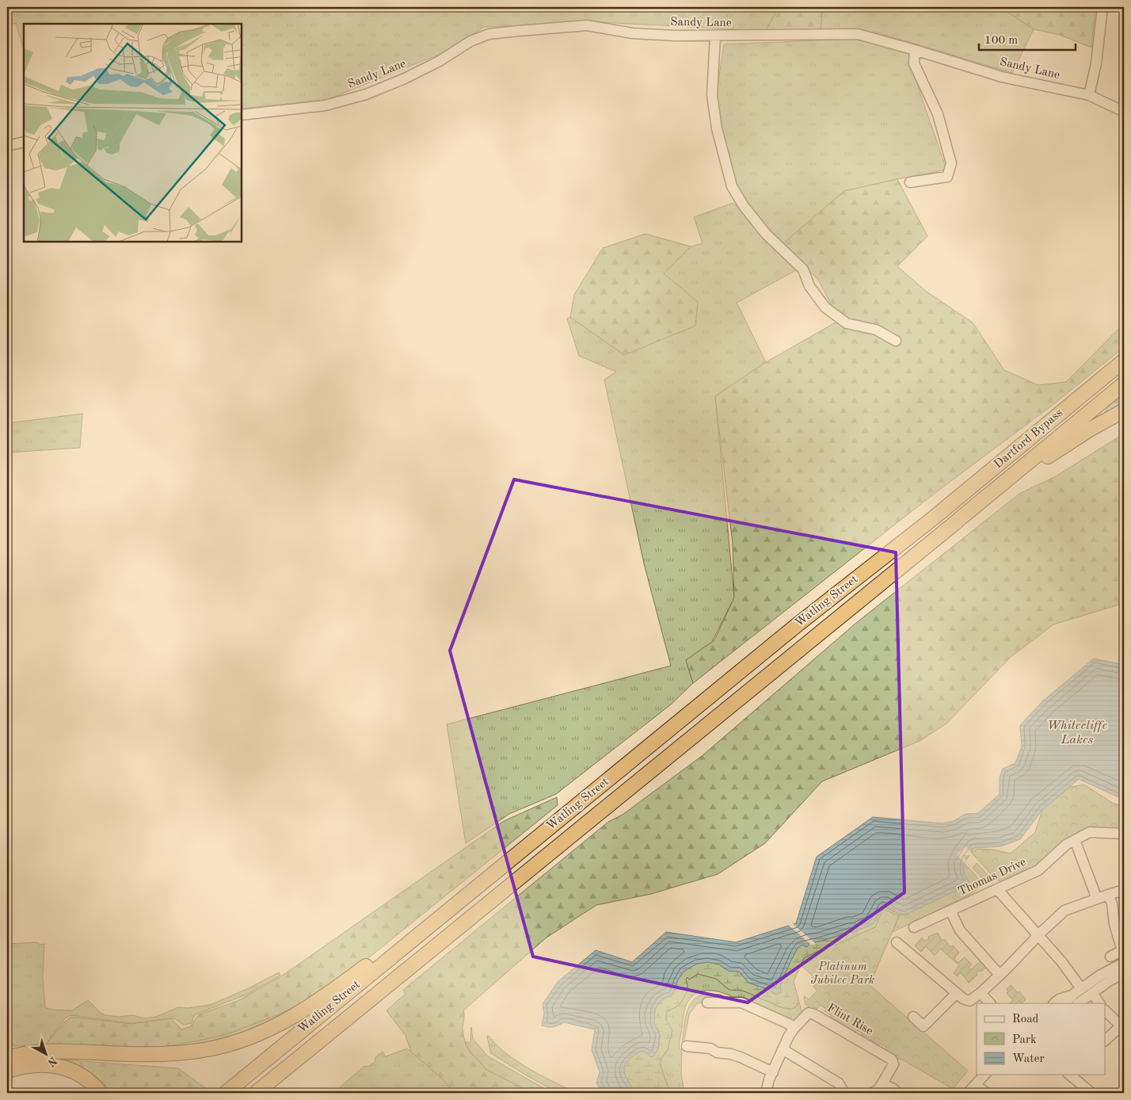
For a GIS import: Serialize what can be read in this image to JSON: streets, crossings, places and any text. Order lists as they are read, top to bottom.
{
  "streets": {
    "highway": ["Dartford Bypass", "Watling Street"],
    "street": ["Sandy Lane", "Thomas Drive", "Flint Rise"]
  },
  "crossings": [
    ["Dartford Bypass", "Watling Street"]
  ],
  "water": ["Whitecliffe Lakes"],
  "parks": ["Platinum Jubilee Park"],
  "legend": ["Road", "Park", "Water"],
  "scale_bar": "100 m",
  "north": "bottom right"
}
